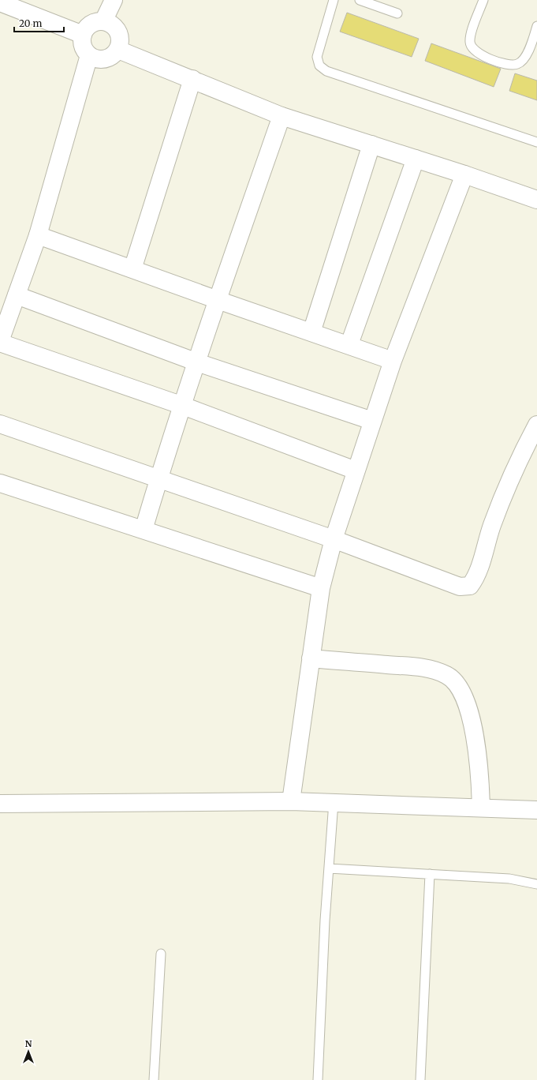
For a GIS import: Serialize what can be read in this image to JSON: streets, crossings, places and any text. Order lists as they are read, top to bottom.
{
  "scale_bar": "20 m",
  "north": "top"
}
